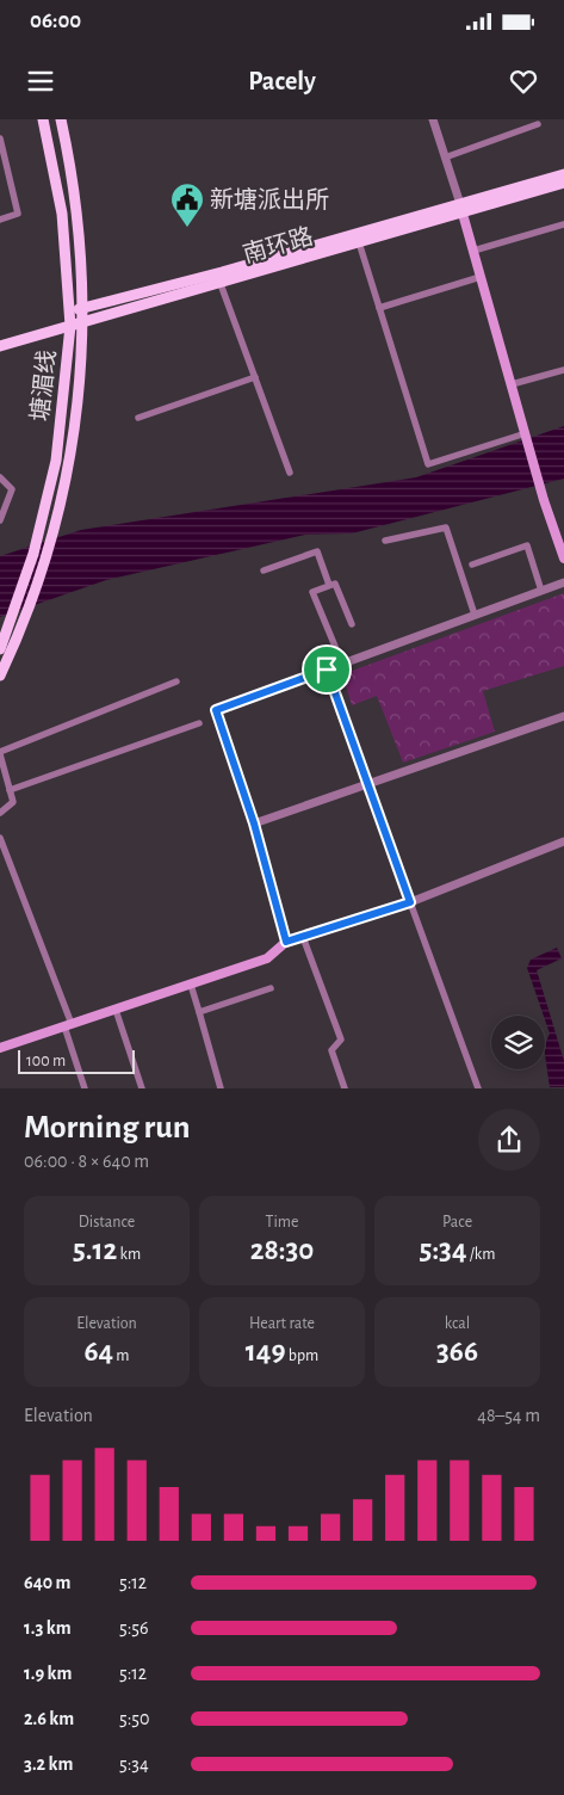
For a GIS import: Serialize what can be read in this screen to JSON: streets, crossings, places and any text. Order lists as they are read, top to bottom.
{
  "streets": {
    "main road": ["南环路", "塘湄线"]
  },
  "crossings": [
    ["南环路", "塘湄线"]
  ],
  "places": {
    "public building": ["新塘派出所"]
  },
  "scale_bar": "100 m",
  "page": {
    "status": "06:00",
    "header": "Pacely",
    "scale": "100 m",
    "heading": ["Morning run", "06:00 · 8 × 640 m"],
    "stats": [
      ["Distance", "5.12 km"],
      ["Time", "28:30"],
      ["Pace", "5:34 /km"],
      ["Elevation", "64 m"],
      ["Heart rate", "149 bpm"],
      ["kcal", "366"]
    ],
    "chart": ["Elevation", "48–54 m"],
    "list": [
      {
        "name": "640 m",
        "note": "5:12"
      },
      {
        "name": "1.3 km",
        "note": "5:56"
      },
      {
        "name": "1.9 km",
        "note": "5:12"
      },
      {
        "name": "2.6 km",
        "note": "5:50"
      },
      {
        "name": "3.2 km",
        "note": "5:34"
      }
    ]
  }
}
